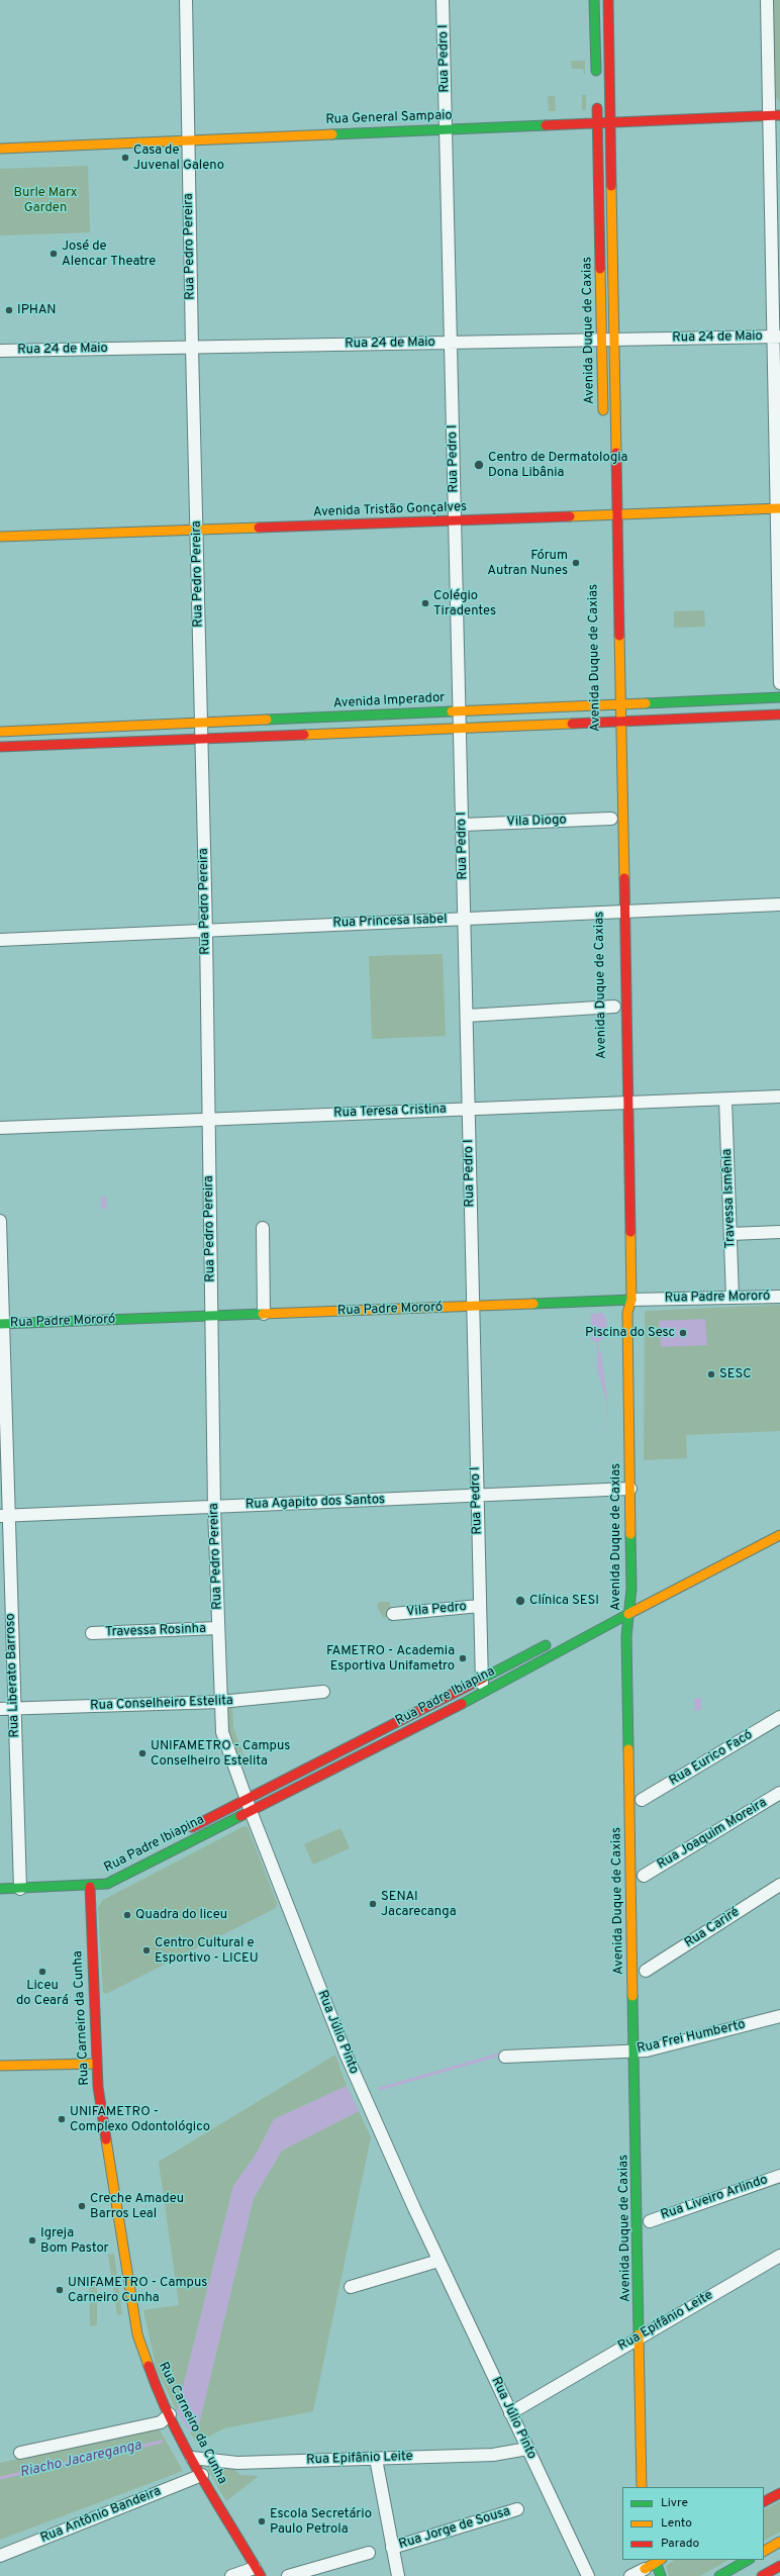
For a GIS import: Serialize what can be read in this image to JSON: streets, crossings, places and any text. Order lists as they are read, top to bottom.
{
  "streets": {
    "main road": [
      "Rua General Sampaio",
      "Avenida Duque de Caxias",
      "Avenida Tristão Gonçalves",
      "Avenida Imperador",
      "Rua Padre Mororó",
      "Rua Padre Ibiapina",
      "Rua Carneiro da Cunha"
    ],
    "street": [
      "Rua Pedro I",
      "Rua Pedro Pereira",
      "Rua 24 de Maio",
      "Vila Diogo",
      "Rua Princesa Isabel",
      "Rua Teresa Cristina",
      "Travessa Ismênia",
      "Rua Agapito dos Santos",
      "Vila Pedro",
      "Travessa Rosinha",
      "Rua Liberato Barroso",
      "Rua Conselheiro Estelita",
      "Rua Eurico Facó",
      "Rua Joaquim Moreira",
      "Rua Cariré",
      "Rua Júlio Pinto",
      "Rua Frei Humberto",
      "Rua Liveiro Arlindo",
      "Rua Epifânio Leite",
      "Rua Antônio Bandeira",
      "Rua Jorge de Sousa"
    ]
  },
  "crossings": [
    ["Rua Pedro I", "Rua General Sampaio"],
    ["Rua Pedro I", "Rua 24 de Maio"],
    ["Rua Pedro I", "Avenida Tristão Gonçalves"],
    ["Rua Pedro I", "Avenida Imperador"],
    ["Rua Pedro I", "Vila Diogo"],
    ["Rua Pedro I", "Rua Princesa Isabel"],
    ["Rua Pedro I", "Rua Teresa Cristina"],
    ["Rua Pedro I", "Rua Padre Mororó"],
    ["Rua Pedro I", "Rua Agapito dos Santos"],
    ["Rua Pedro I", "Vila Pedro"],
    ["Rua Pedro I", "Rua Padre Ibiapina"],
    ["Rua General Sampaio", "Rua Pedro Pereira"],
    ["Rua General Sampaio", "Avenida Duque de Caxias"],
    ["Rua Pedro Pereira", "Rua 24 de Maio"],
    ["Rua Pedro Pereira", "Avenida Tristão Gonçalves"],
    ["Rua Pedro Pereira", "Avenida Imperador"],
    ["Rua Pedro Pereira", "Rua Princesa Isabel"],
    ["Rua Pedro Pereira", "Rua Teresa Cristina"],
    ["Rua Pedro Pereira", "Rua Padre Mororó"],
    ["Rua Pedro Pereira", "Rua Agapito dos Santos"],
    ["Rua Pedro Pereira", "Travessa Rosinha"],
    ["Rua Pedro Pereira", "Rua Padre Ibiapina"],
    ["Rua Pedro Pereira", "Rua Conselheiro Estelita"],
    ["Rua Pedro Pereira", "Rua Júlio Pinto"],
    ["Avenida Duque de Caxias", "Rua 24 de Maio"],
    ["Avenida Duque de Caxias", "Avenida Tristão Gonçalves"],
    ["Avenida Duque de Caxias", "Avenida Imperador"],
    ["Avenida Duque de Caxias", "Rua Princesa Isabel"],
    ["Avenida Duque de Caxias", "Rua Teresa Cristina"],
    ["Avenida Duque de Caxias", "Rua Padre Mororó"],
    ["Avenida Duque de Caxias", "Rua Agapito dos Santos"],
    ["Avenida Duque de Caxias", "Rua Padre Ibiapina"],
    ["Avenida Duque de Caxias", "Rua Joaquim Moreira"],
    ["Avenida Duque de Caxias", "Rua Cariré"],
    ["Avenida Duque de Caxias", "Rua Frei Humberto"],
    ["Avenida Duque de Caxias", "Rua Epifânio Leite"],
    ["Rua Teresa Cristina", "Travessa Ismênia"],
    ["Travessa Ismênia", "Rua Padre Mororó"],
    ["Rua Padre Mororó", "Rua Liberato Barroso"],
    ["Rua Agapito dos Santos", "Rua Liberato Barroso"],
    ["Rua Liberato Barroso", "Rua Conselheiro Estelita"],
    ["Rua Padre Ibiapina", "Rua Carneiro da Cunha"],
    ["Rua Padre Ibiapina", "Rua Júlio Pinto"],
    ["Rua Carneiro da Cunha", "Rua Epifânio Leite"],
    ["Rua Carneiro da Cunha", "Rua Antônio Bandeira"],
    ["Rua Júlio Pinto", "Rua Epifânio Leite"]
  ],
  "water": ["Riacho Jacareganga"],
  "parks": ["Burle Marx Garden"],
  "places": [
    "Casa de Juvenal Galeno",
    "José de Alencar Theatre",
    "IPHAN",
    "Centro de Dermatologia Dona Libânia",
    "Fórum Autran Nunes",
    "Colégio Tiradentes",
    "Piscina do Sesc",
    "SESC",
    "Clínica SESI",
    "FAMETRO - Academia Esportiva Unifametro",
    "UNIFAMETRO - Campus Conselheiro Estelita",
    "SENAI Jacarecanga",
    "Quadra do liceu",
    "Centro Cultural e Esportivo - LICEU",
    "Liceu do Ceará",
    "UNIFAMETRO - Complexo Odontológico",
    "Creche Amadeu Barros Leal",
    "Igreja Bom Pastor",
    "UNIFAMETRO - Campus Carneiro Cunha",
    "Escola Secretário Paulo Petrola"
  ],
  "legend": ["Livre", "Lento", "Parado"]
}
